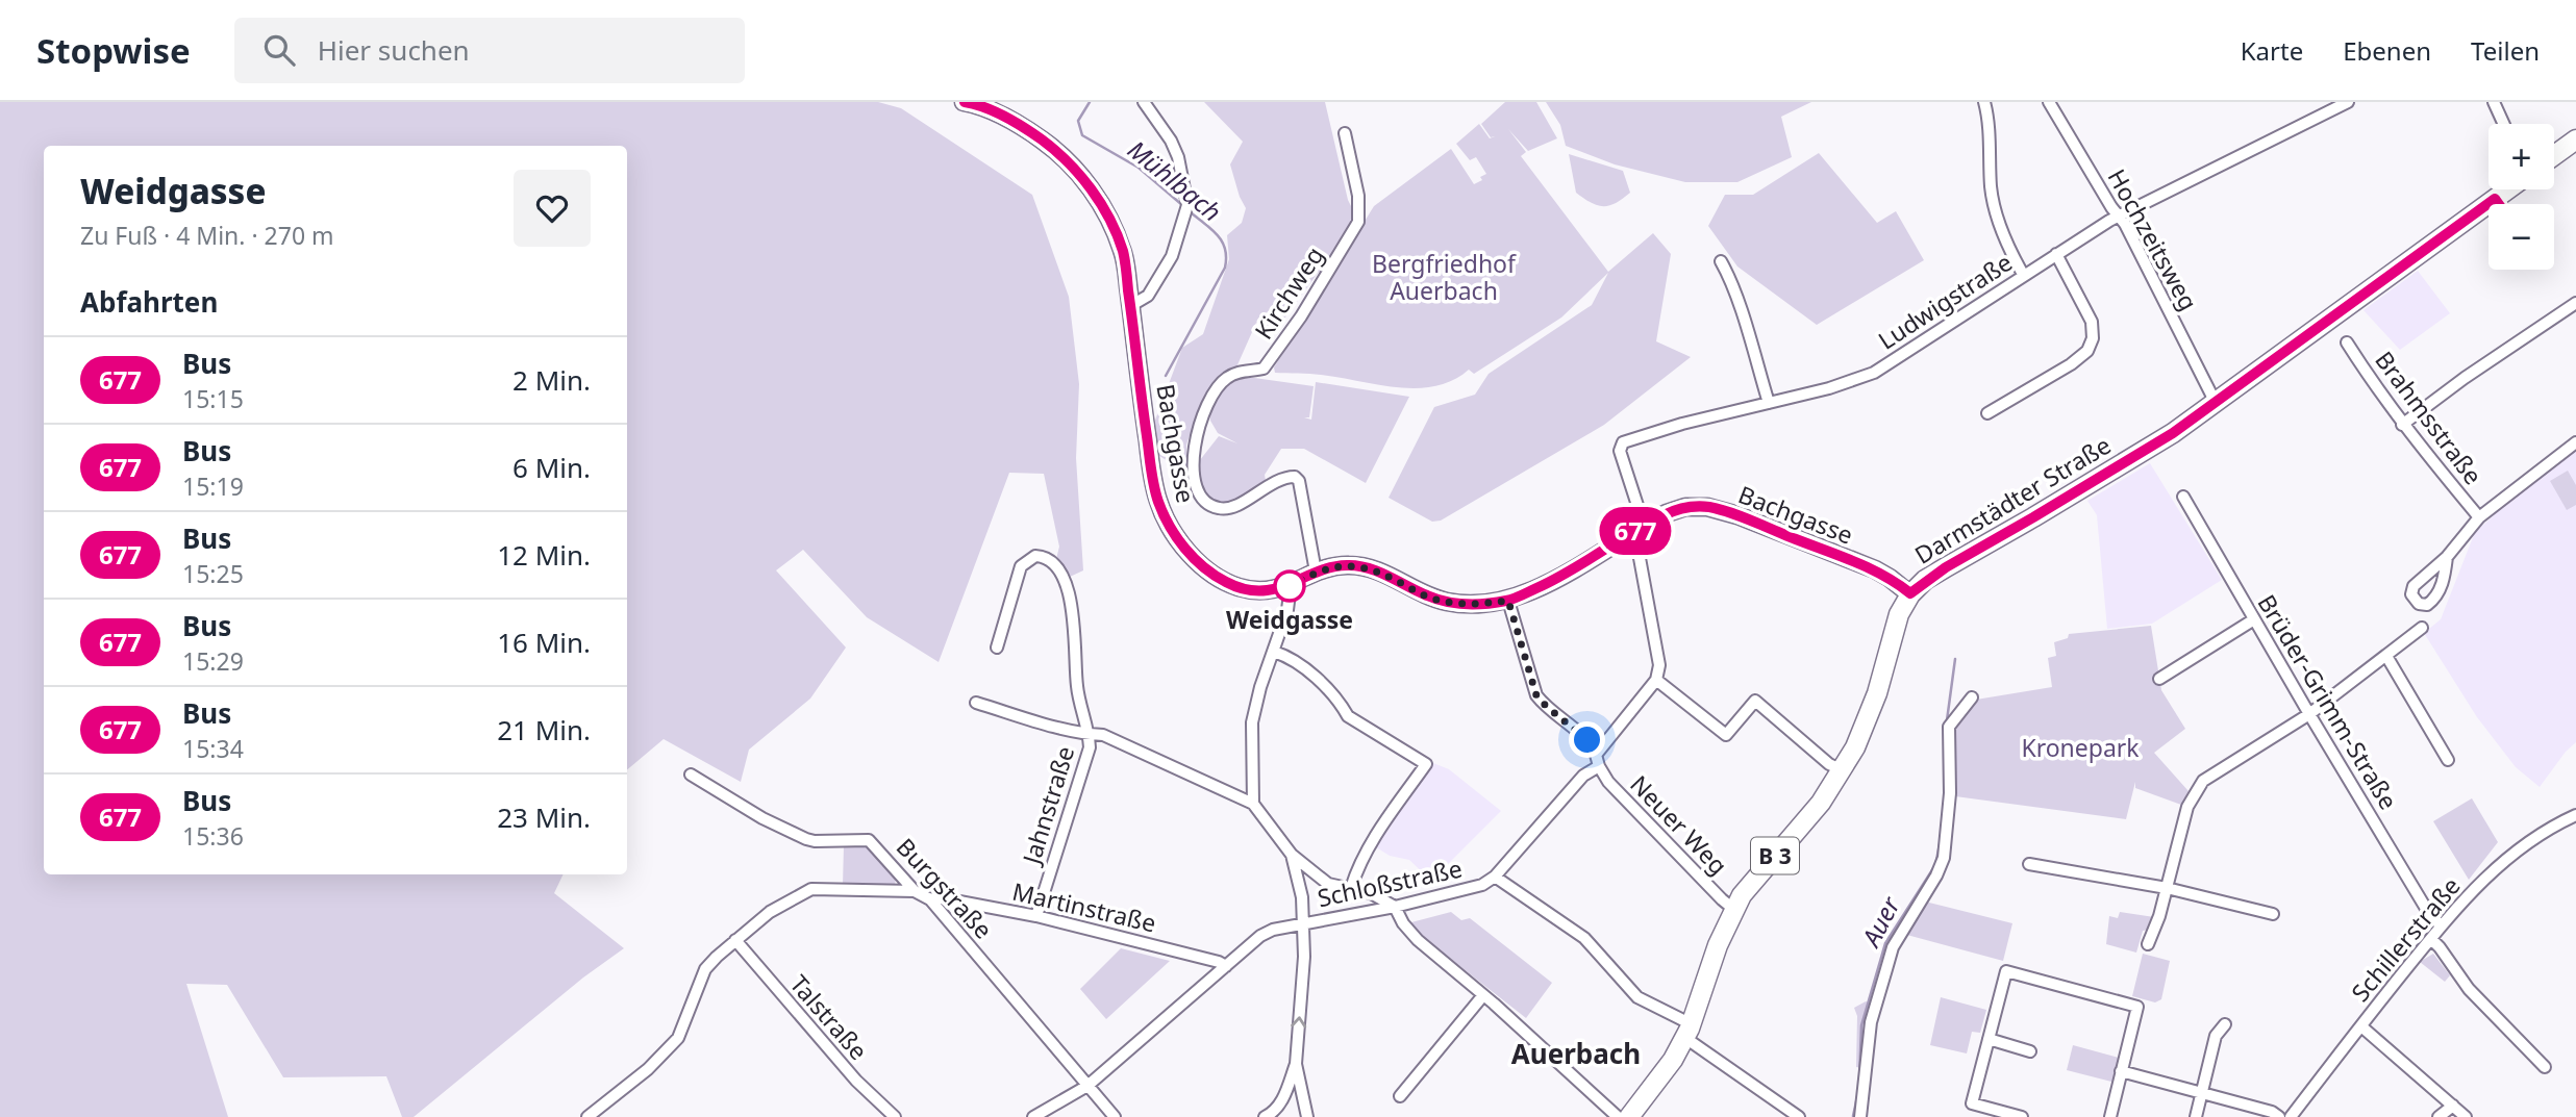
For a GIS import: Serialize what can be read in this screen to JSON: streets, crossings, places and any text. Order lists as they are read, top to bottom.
{
  "streets": {
    "main road": ["Bachgasse", "Darmstädter Straße", "B 3"],
    "street": [
      "Hochzeitsweg",
      "Kirchweg",
      "Ludwigstraße",
      "Brahmsstraße",
      "Brüder-Grimm-Straße",
      "Jahnstraße",
      "Neuer Weg",
      "Schloßstraße",
      "Burgstraße",
      "Martinstraße",
      "Schillerstraße",
      "Talstraße"
    ]
  },
  "crossings": [
    ["Hochzeitsweg", "Ludwigstraße"],
    ["Hochzeitsweg", "Darmstädter Straße"],
    ["Kirchweg", "Bachgasse"],
    ["Ludwigstraße", "Bachgasse"],
    ["Bachgasse", "Darmstädter Straße"],
    ["Bachgasse", "Neuer Weg"],
    ["Darmstädter Straße", "Neuer Weg"],
    ["Brüder-Grimm-Straße", "Schillerstraße"],
    ["Jahnstraße", "Martinstraße"],
    ["Neuer Weg", "Schloßstraße"],
    ["Schloßstraße", "Burgstraße"],
    ["Schloßstraße", "Martinstraße"],
    ["Burgstraße", "Martinstraße"]
  ],
  "districts": ["Auerbach"],
  "water": ["Mühlbach", "Auer"],
  "parks": ["Bergfriedhof Auerbach", "Kronepark"],
  "places": ["Weidgasse"],
  "lines": ["bus line 677"],
  "page": {
    "header": "Stopwise",
    "search": "Hier suchen",
    "nav": ["Karte", "Ebenen", "Teilen"],
    "on_map": "677",
    "map_buttons": ["+", "−"],
    "heading": [
      ["Weidgasse", "Zu Fuß · 4 Min. · 270 m"],
      "Abfahrten"
    ],
    "list": [
      {
        "mark": "677",
        "name": "Bus",
        "note": "15:15",
        "value": "2 Min."
      },
      {
        "mark": "677",
        "name": "Bus",
        "note": "15:19",
        "value": "6 Min."
      },
      {
        "mark": "677",
        "name": "Bus",
        "note": "15:25",
        "value": "12 Min."
      },
      {
        "mark": "677",
        "name": "Bus",
        "note": "15:29",
        "value": "16 Min."
      },
      {
        "mark": "677",
        "name": "Bus",
        "note": "15:34",
        "value": "21 Min."
      },
      {
        "mark": "677",
        "name": "Bus",
        "note": "15:36",
        "value": "23 Min."
      }
    ]
  }
}
